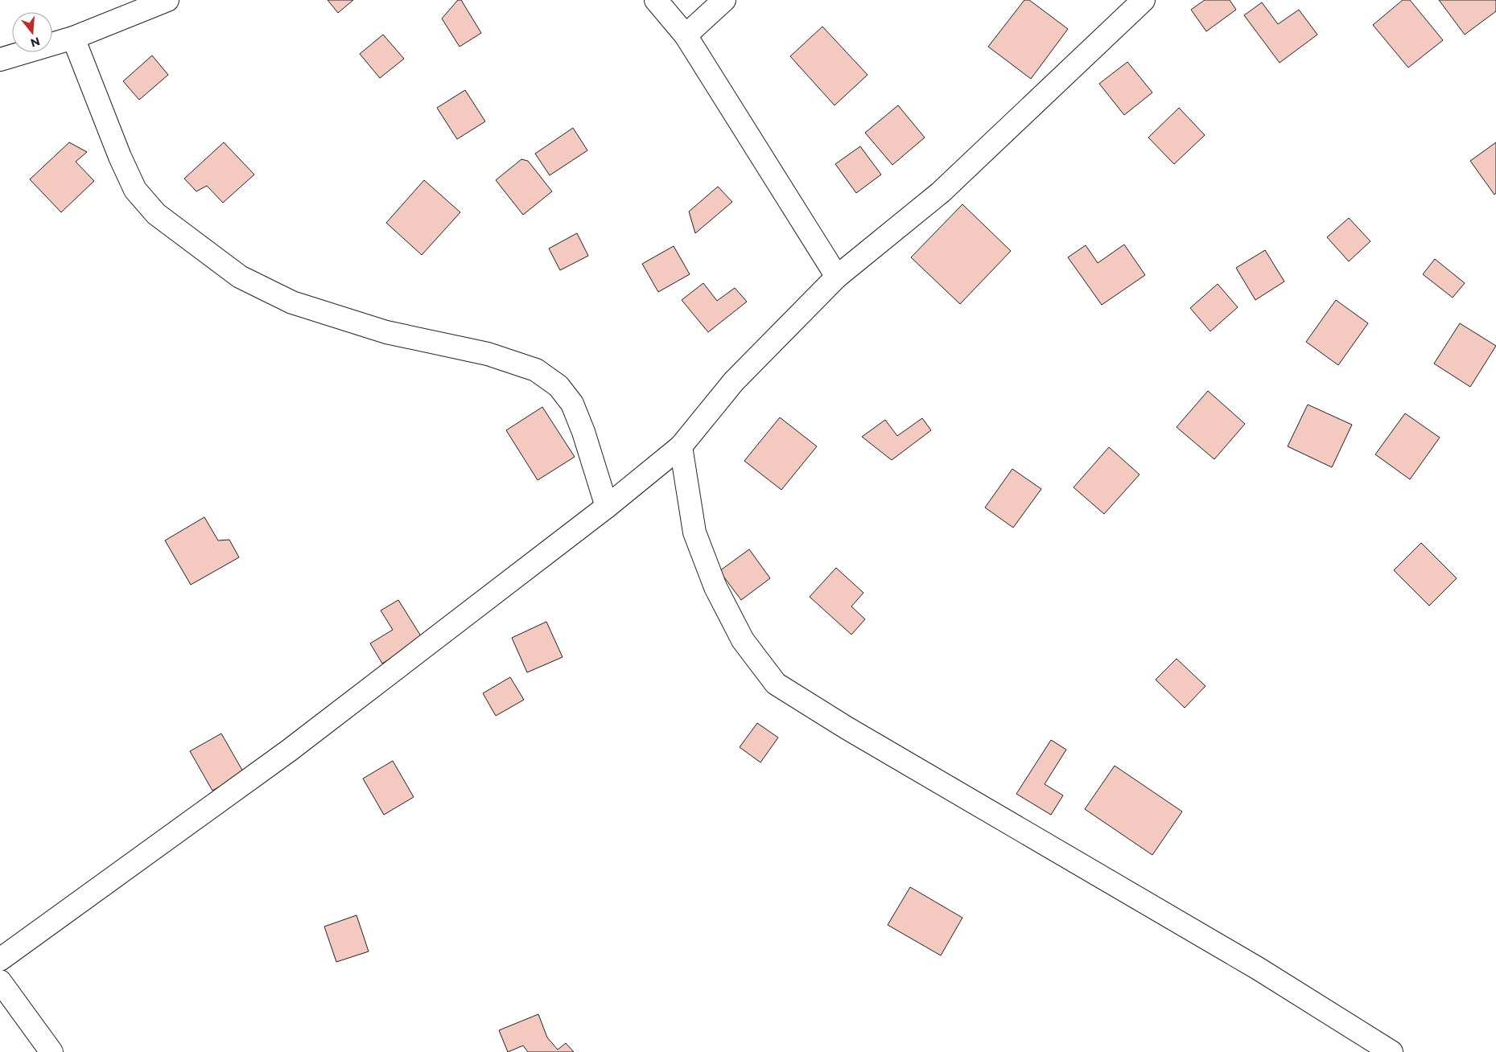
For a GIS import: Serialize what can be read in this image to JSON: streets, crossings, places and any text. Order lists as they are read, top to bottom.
{
  "north": "bottom"
}
